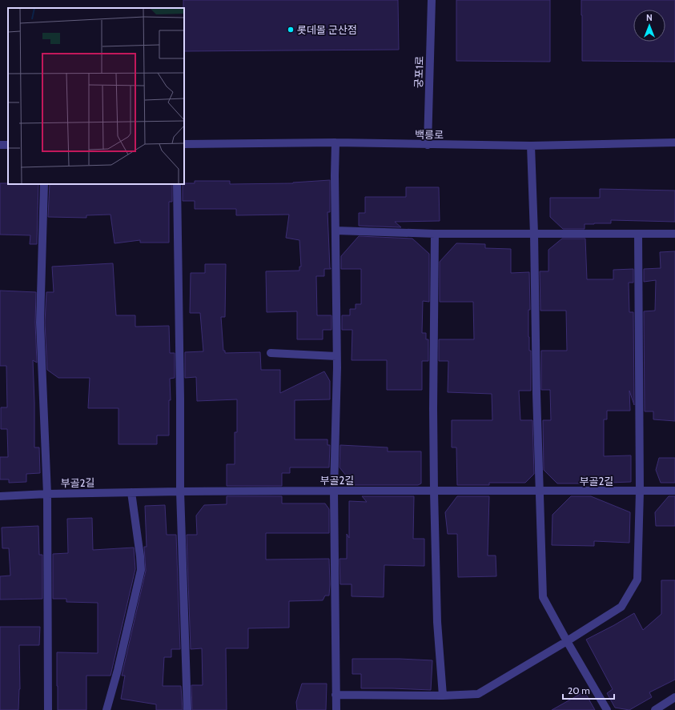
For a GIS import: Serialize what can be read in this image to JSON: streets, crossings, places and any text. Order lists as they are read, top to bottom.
{
  "streets": {
    "street": ["궁포1로", "백릉로", "부골2길"]
  },
  "crossings": [
    ["궁포1로", "백릉로"]
  ],
  "places": ["롯데몰 군산점"],
  "scale_bar": "20 m",
  "north": "top"
}
